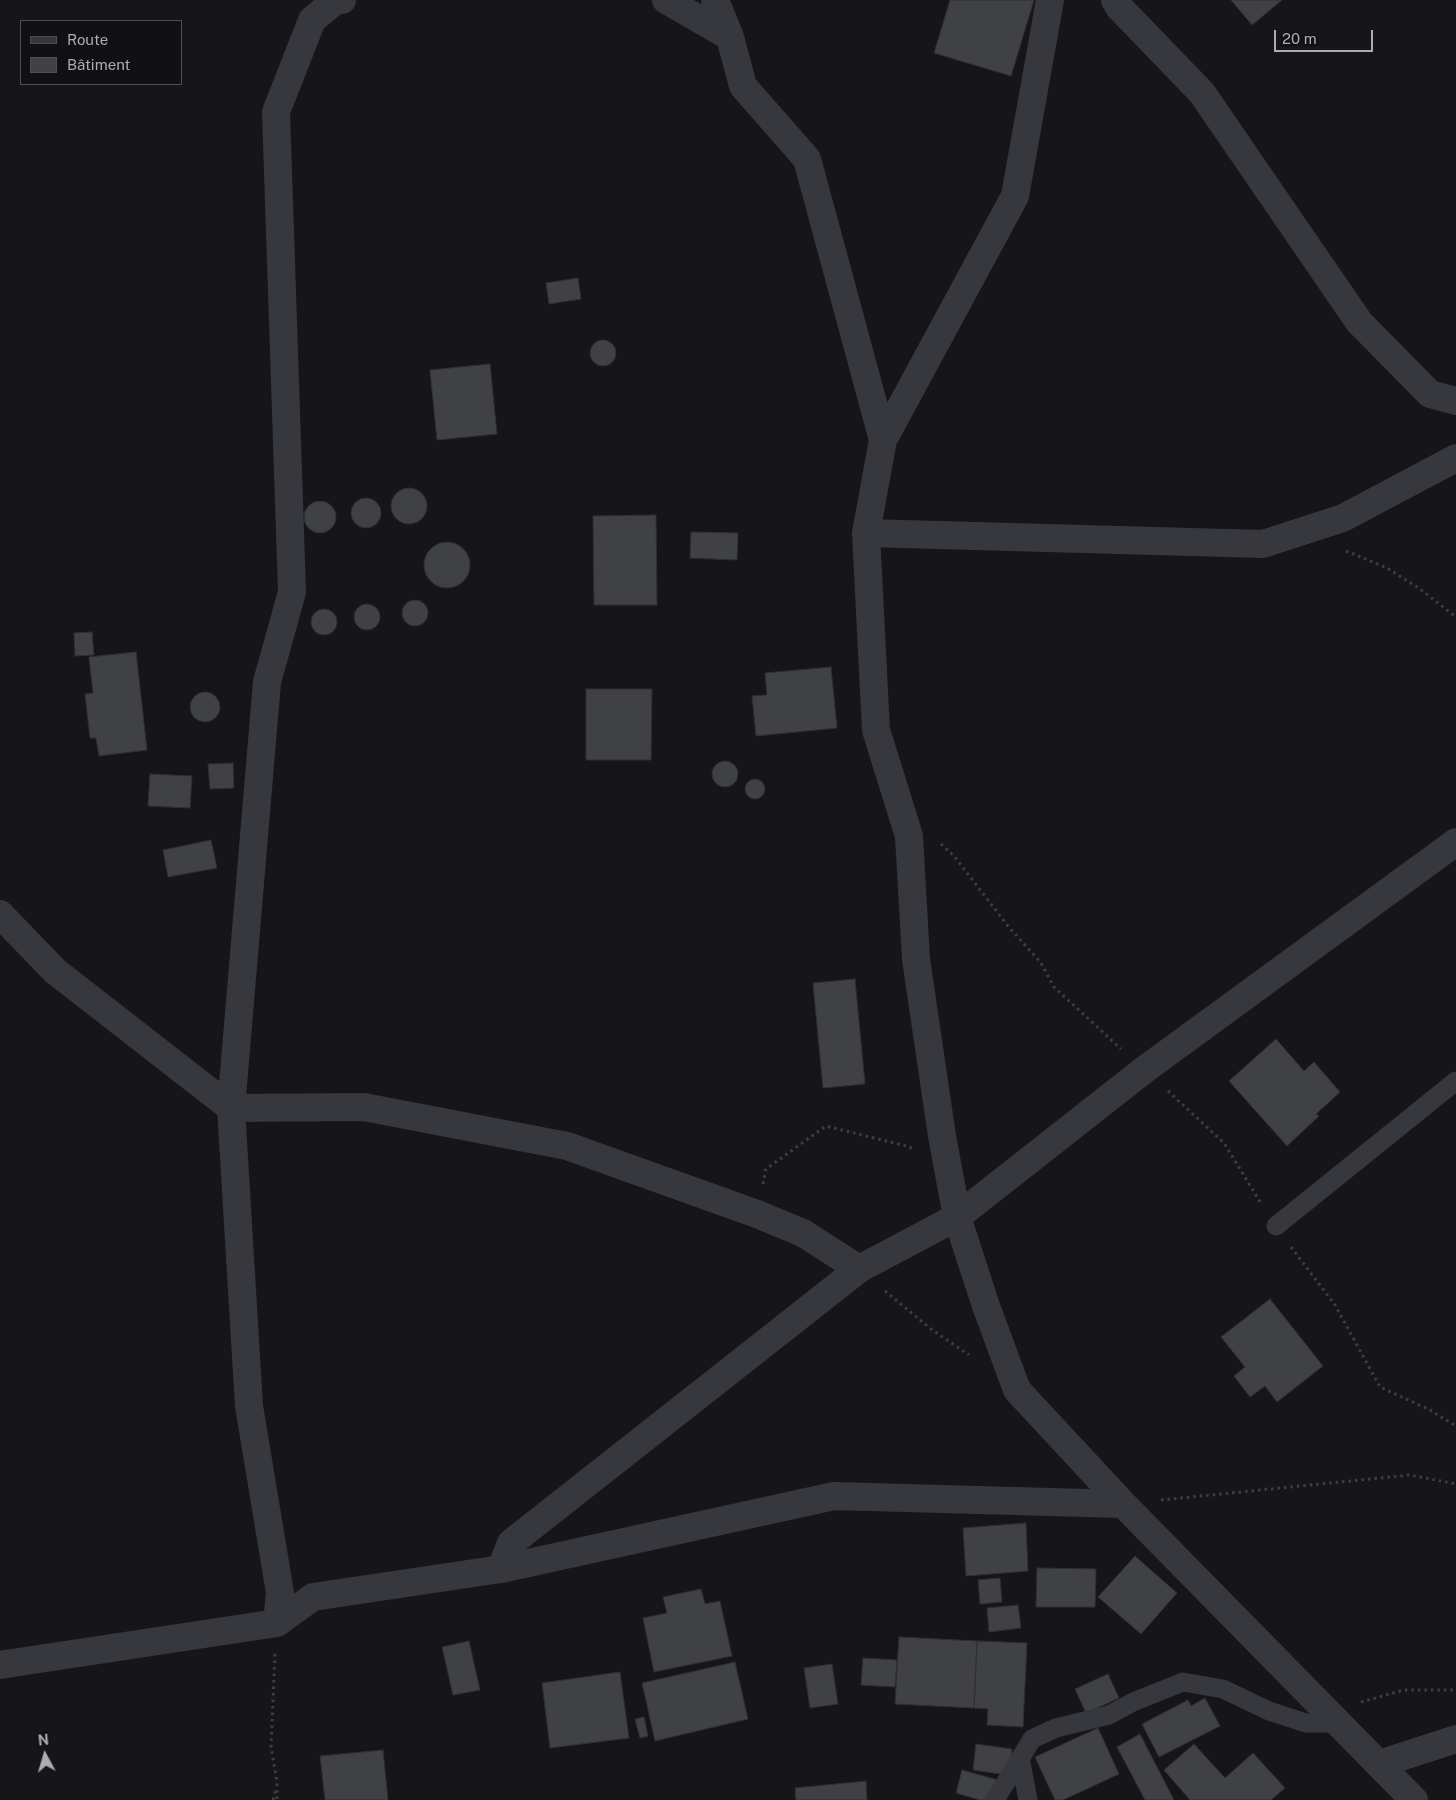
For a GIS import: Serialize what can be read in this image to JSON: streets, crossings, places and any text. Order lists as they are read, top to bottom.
{
  "legend": ["Route", "Bâtiment"],
  "scale_bar": "20 m",
  "north": "top"
}
